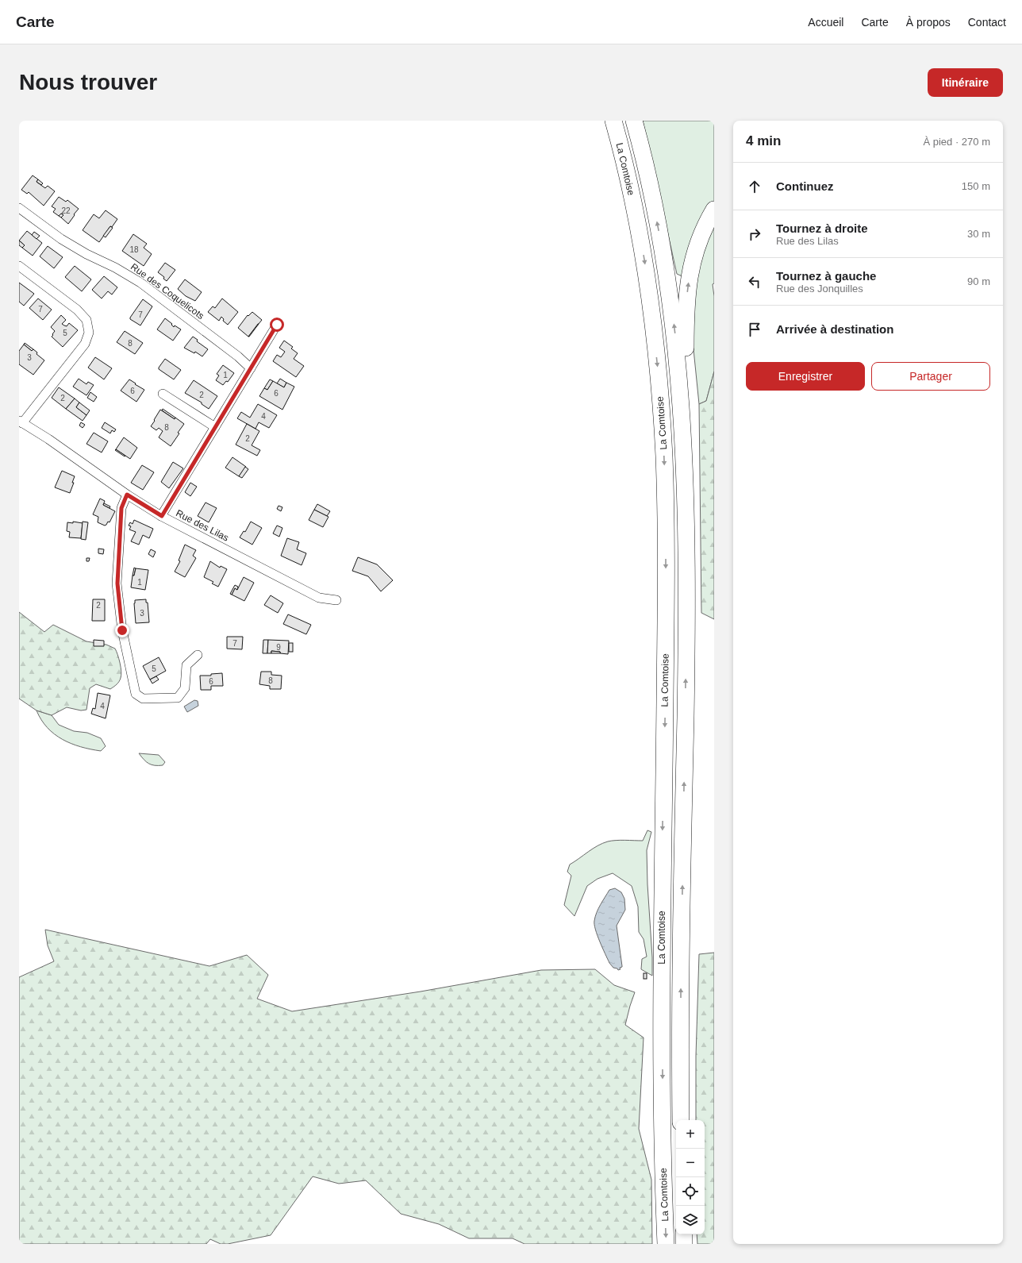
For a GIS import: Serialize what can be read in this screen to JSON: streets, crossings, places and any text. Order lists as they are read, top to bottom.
{
  "streets": {
    "highway": ["La Comtoise"],
    "street": ["Rue des Coquelicots", "Rue des Lilas"]
  },
  "house_numbers": [
    "22",
    "18",
    "7",
    "7",
    "5",
    "8",
    "3",
    "1",
    "6",
    "6",
    "2",
    "2",
    "4",
    "8",
    "2",
    "1",
    "2",
    "3",
    "7",
    "9",
    "5",
    "8",
    "6",
    "4"
  ],
  "page": {
    "header": "Carte",
    "nav": [
      "Accueil",
      "Carte",
      "À propos",
      "Contact"
    ],
    "buttons": [
      "Itinéraire",
      ["Enregistrer", "Partager"]
    ],
    "title": "Nous trouver",
    "heading": ["4 min", "À pied · 270 m"],
    "list": [
      ["Continuez", "150 m"],
      ["Tournez à droite", "Rue des Lilas", "30 m"],
      ["Tournez à gauche", "Rue des Jonquilles", "90 m"],
      "Arrivée à destination"
    ],
    "map_buttons": ["+", "−"]
  }
}
